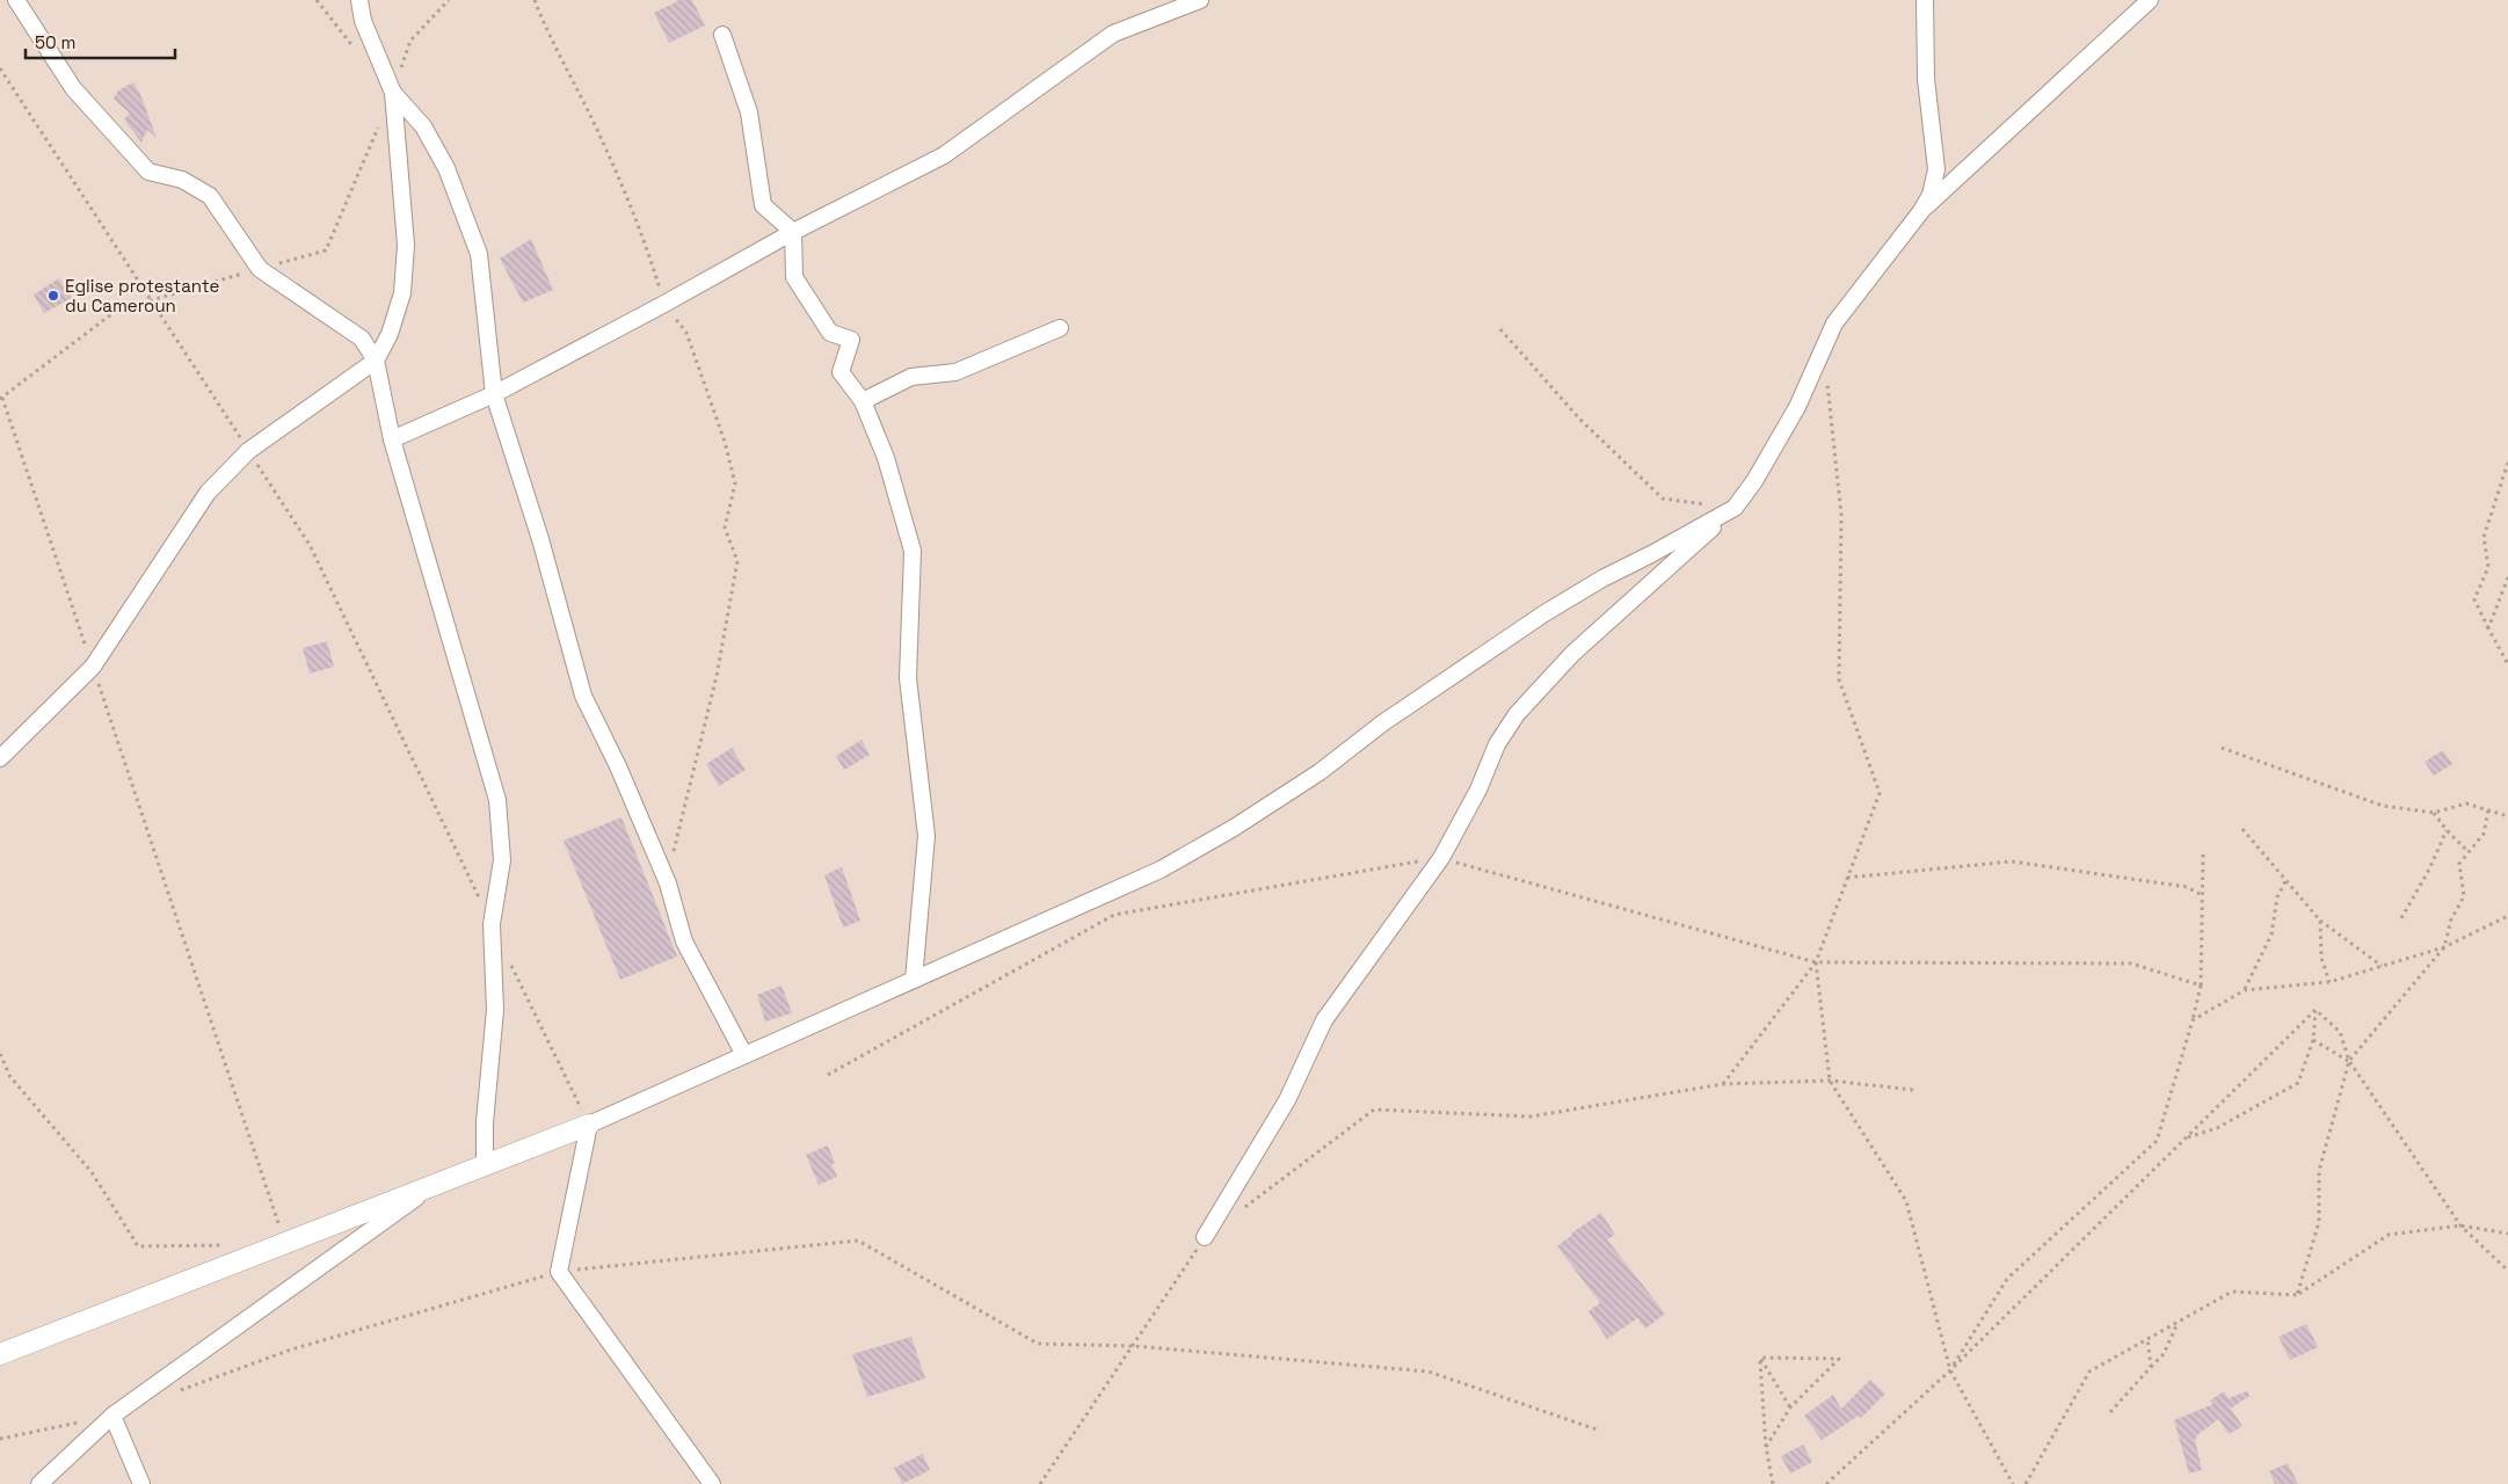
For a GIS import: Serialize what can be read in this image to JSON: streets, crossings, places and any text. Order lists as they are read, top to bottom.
{
  "places": ["Eglise protestante du Cameroun"],
  "scale_bar": "50 m"
}
